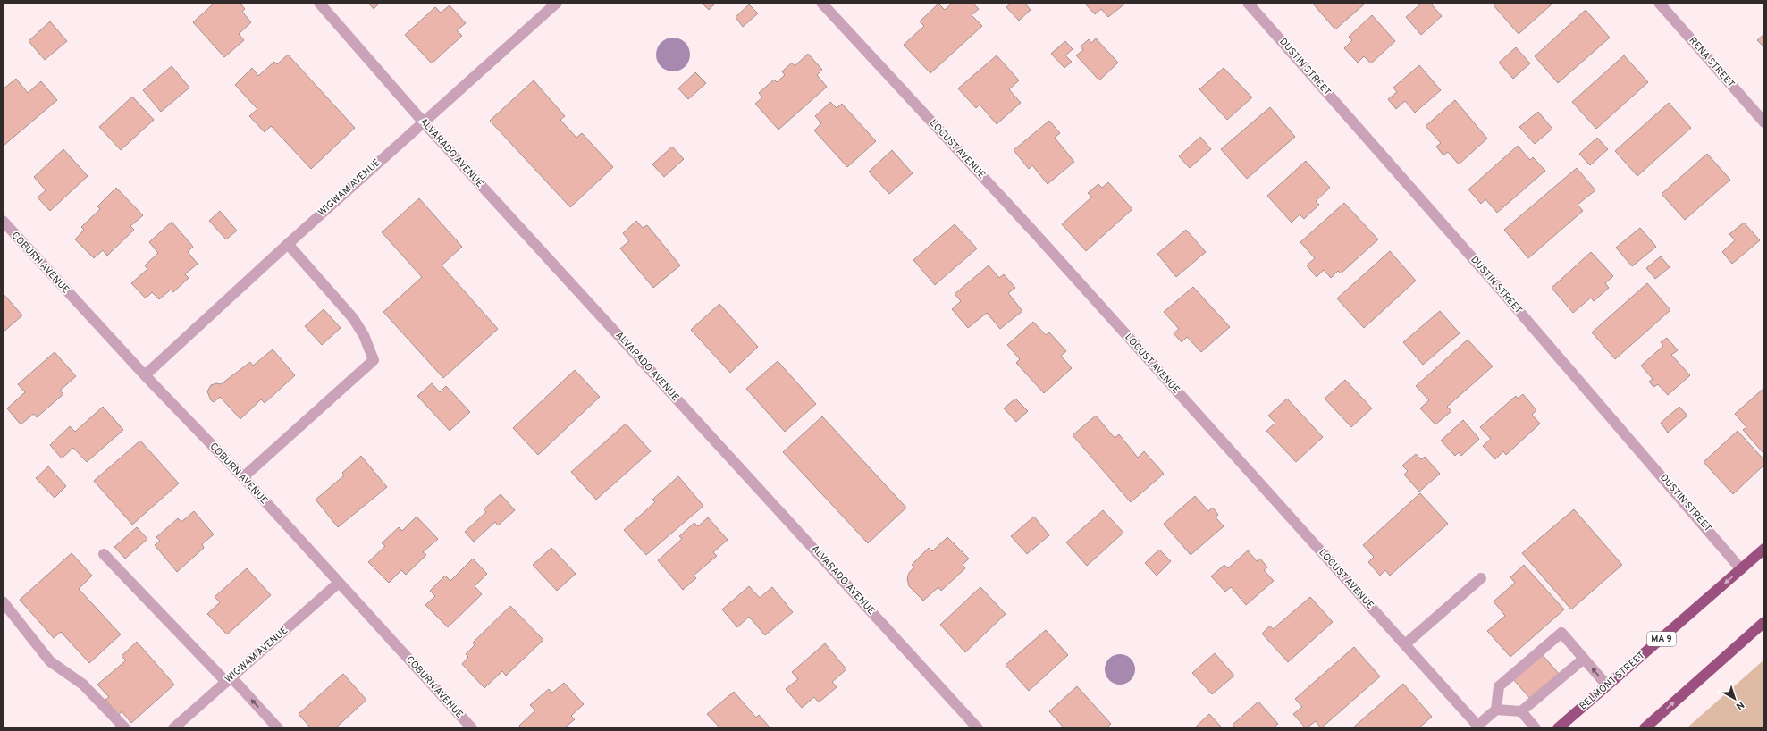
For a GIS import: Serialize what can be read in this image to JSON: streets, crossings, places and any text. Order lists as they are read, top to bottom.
{
  "streets": {
    "highway": ["MA 9", "BELMONT STREET"],
    "street": [
      "RENA STREET",
      "DUSTIN STREET",
      "LOCUST AVENUE",
      "ALVARADO AVENUE",
      "WIGWAM AVENUE",
      "COBURN AVENUE"
    ]
  },
  "crossings": [
    ["DUSTIN STREET", "BELMONT STREET"],
    ["ALVARADO AVENUE", "WIGWAM AVENUE"],
    ["WIGWAM AVENUE", "COBURN AVENUE"]
  ],
  "north": "bottom right"
}
